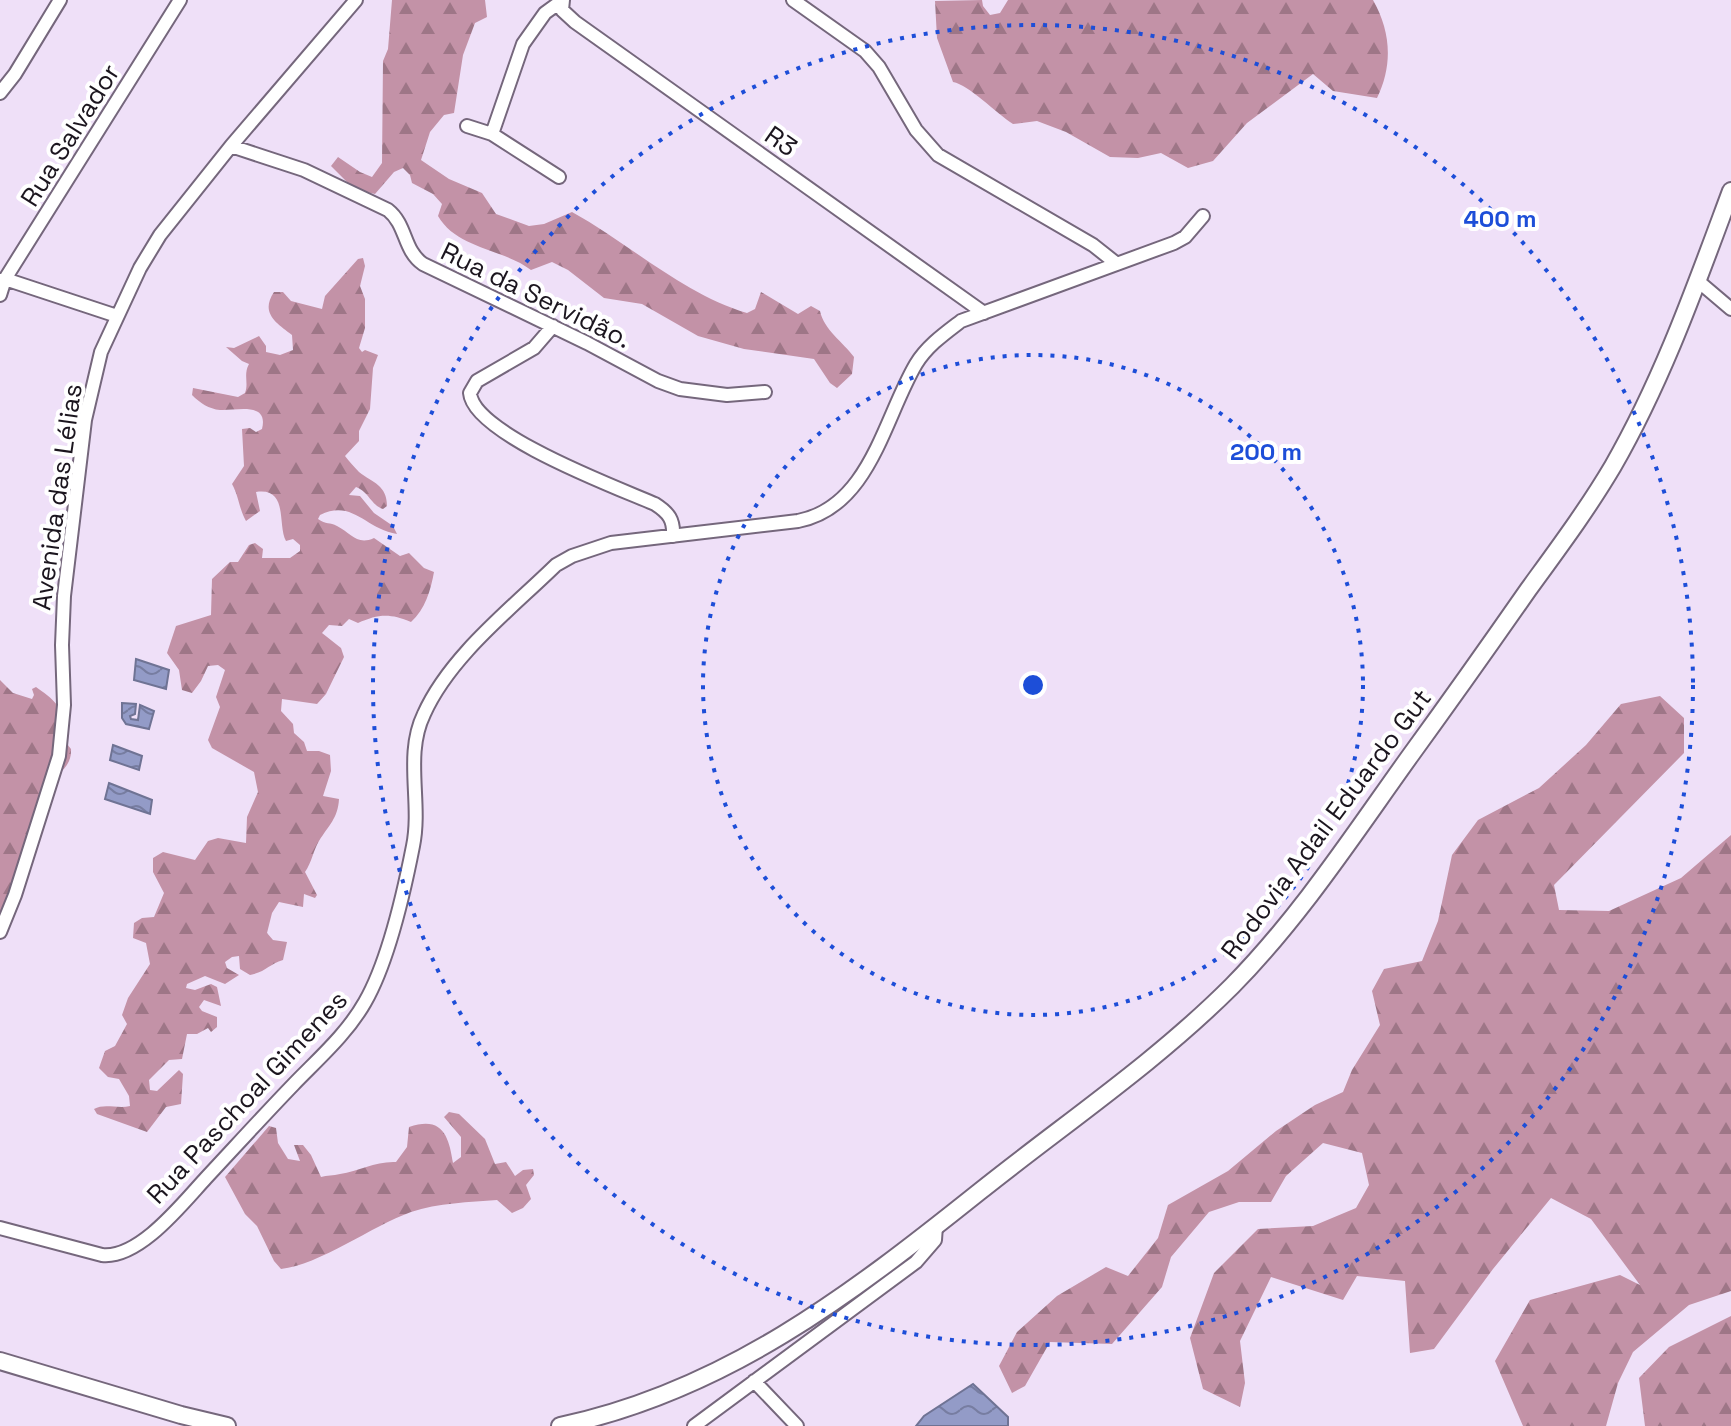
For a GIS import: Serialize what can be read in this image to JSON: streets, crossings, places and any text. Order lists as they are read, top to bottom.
{
  "streets": {
    "main road": ["Rodovia Adail Eduardo Gut"],
    "street": [
      "Rua Salvador",
      "R3",
      "Rua da Servidão.",
      "Avenida das Lélias",
      "Rua Paschoal Gimenes"
    ]
  },
  "crossings": [
    ["R3", "Rua Paschoal Gimenes"],
    ["Rua da Servidão.", "Avenida das Lélias"]
  ],
  "rings": ["400 m", "200 m"]
}
